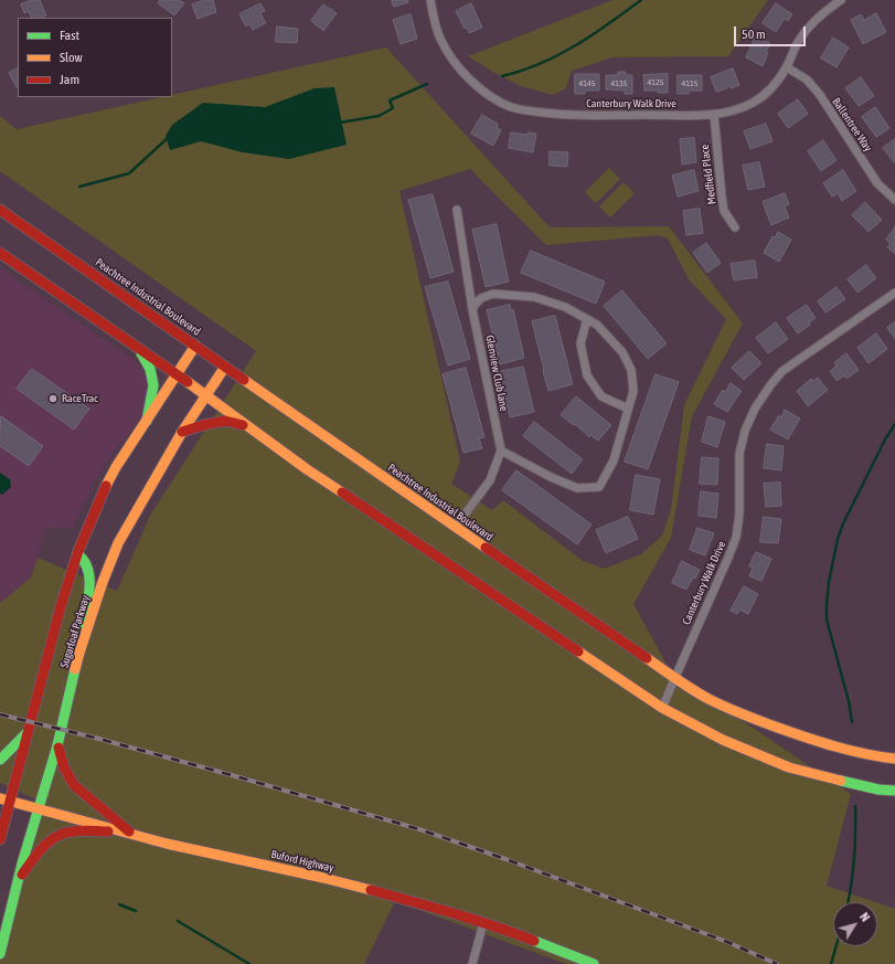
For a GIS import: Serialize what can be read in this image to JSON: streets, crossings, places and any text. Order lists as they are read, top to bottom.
{
  "streets": {
    "main road": ["Peachtree Industrial Boulevard", "Sugarloaf Parkway", "Buford Highway"],
    "street": [
      "Canterbury Walk Drive",
      "Ballentree Way",
      "Medfield Place",
      "Glenview Club lane"
    ]
  },
  "crossings": [
    ["Canterbury Walk Drive", "Ballentree Way"],
    ["Canterbury Walk Drive", "Medfield Place"],
    ["Canterbury Walk Drive", "Peachtree Industrial Boulevard"],
    ["Peachtree Industrial Boulevard", "Sugarloaf Parkway"],
    ["Sugarloaf Parkway", "Buford Highway"]
  ],
  "places": ["RaceTrac"],
  "house_numbers": [
    "4125",
    "4145",
    "4135",
    "4115"
  ],
  "legend": ["Fast", "Slow", "Jam"],
  "scale_bar": "50 m",
  "north": "top right"
}
